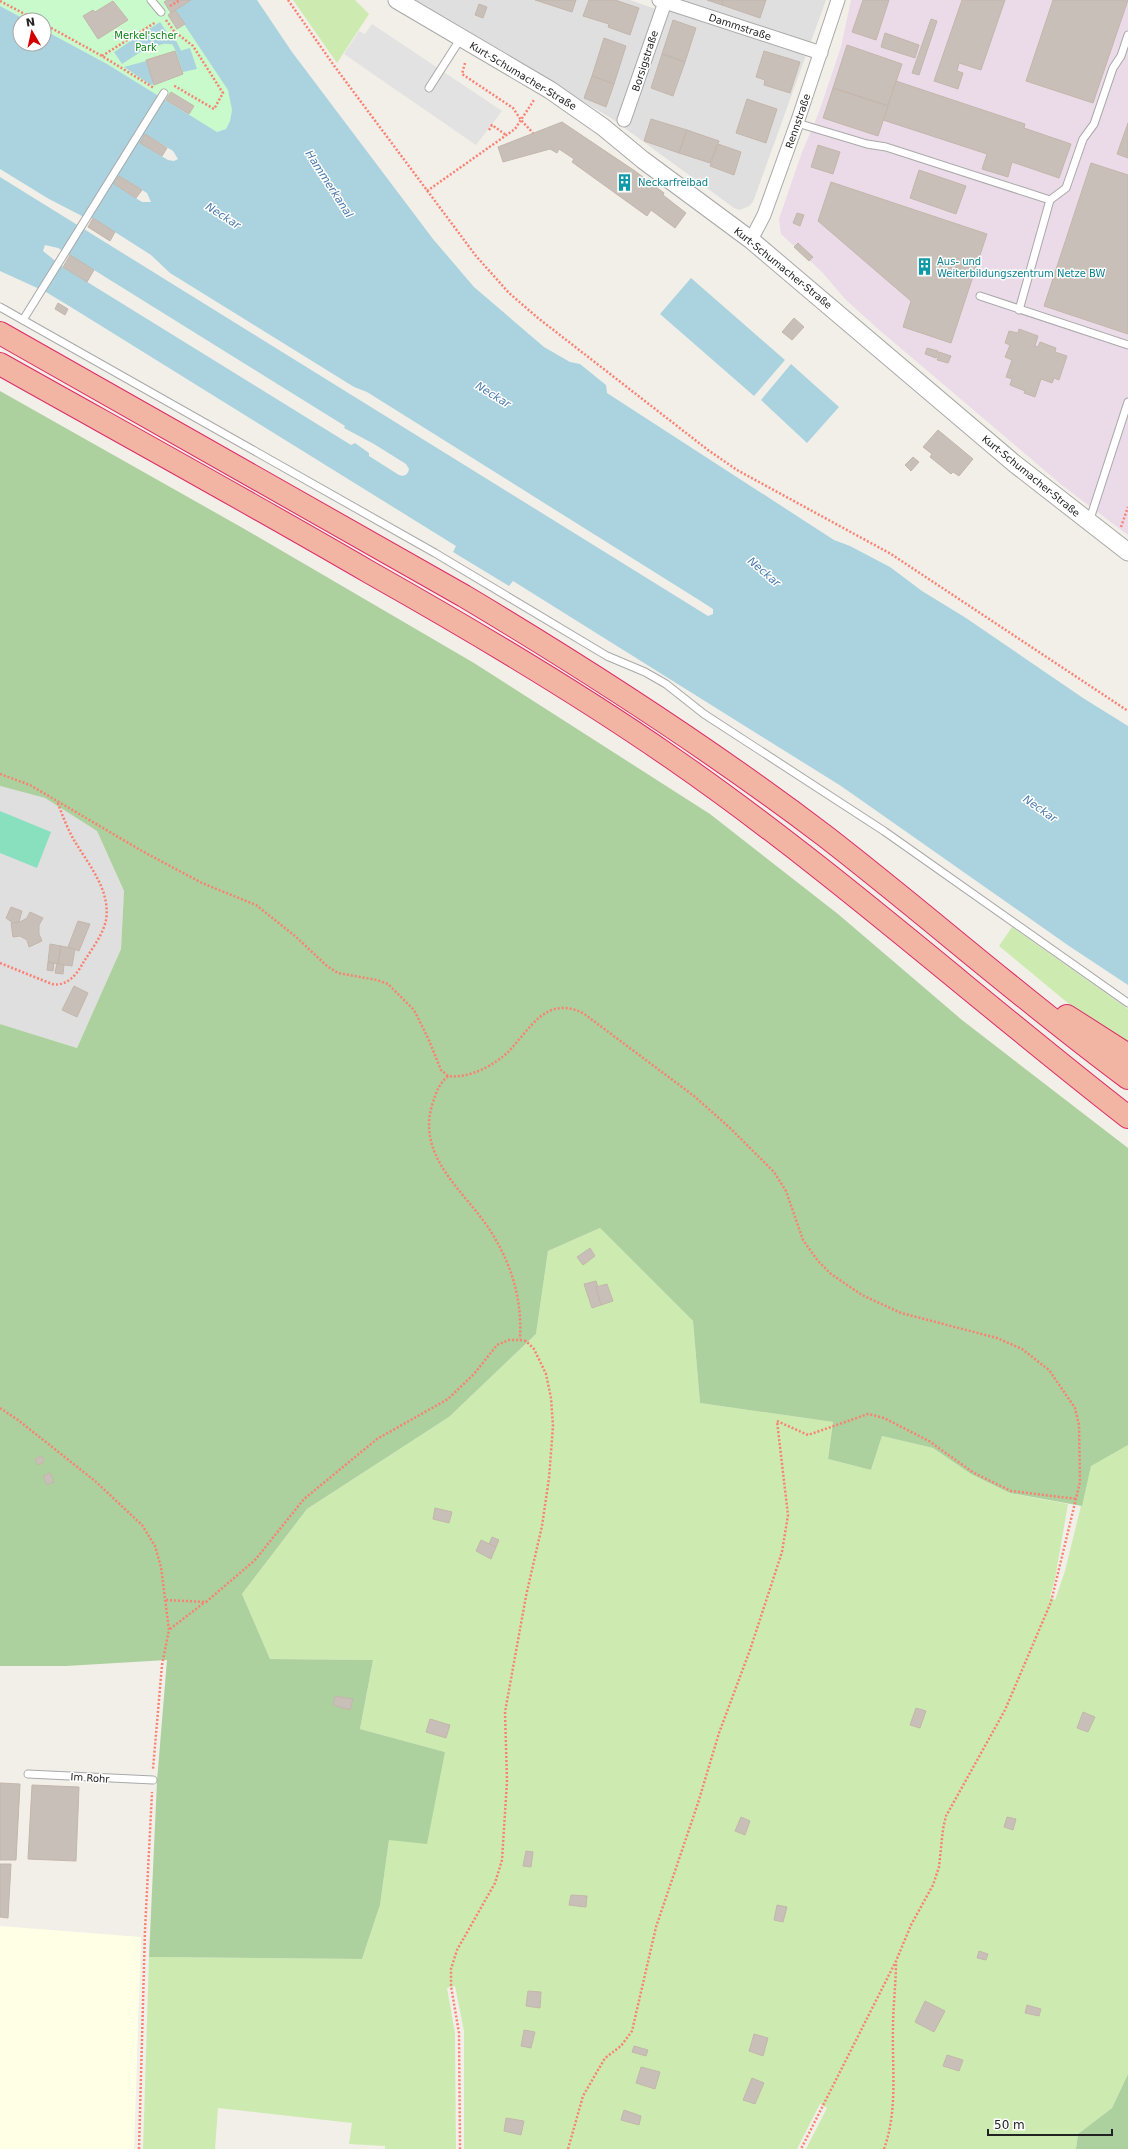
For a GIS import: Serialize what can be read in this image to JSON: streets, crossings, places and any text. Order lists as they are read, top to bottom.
{
  "streets": {
    "street": [
      "Dammstraße",
      "Borsigstraße",
      "Kurt-Schumacher-Straße",
      "Rennstraße"
    ],
    "lane": ["Im Rohr"]
  },
  "crossings": [
    ["Dammstraße", "Borsigstraße"],
    ["Dammstraße", "Rennstraße"],
    ["Kurt-Schumacher-Straße", "Rennstraße"]
  ],
  "water": ["Hammerkanal", "Neckar"],
  "parks": ["Merkel'scher Park"],
  "places": {
    "building": ["Neckarfreibad", "Aus- und Weiterbildungszentrum Netze BW"]
  },
  "scale_bar": "50 m",
  "north": "top"
}
